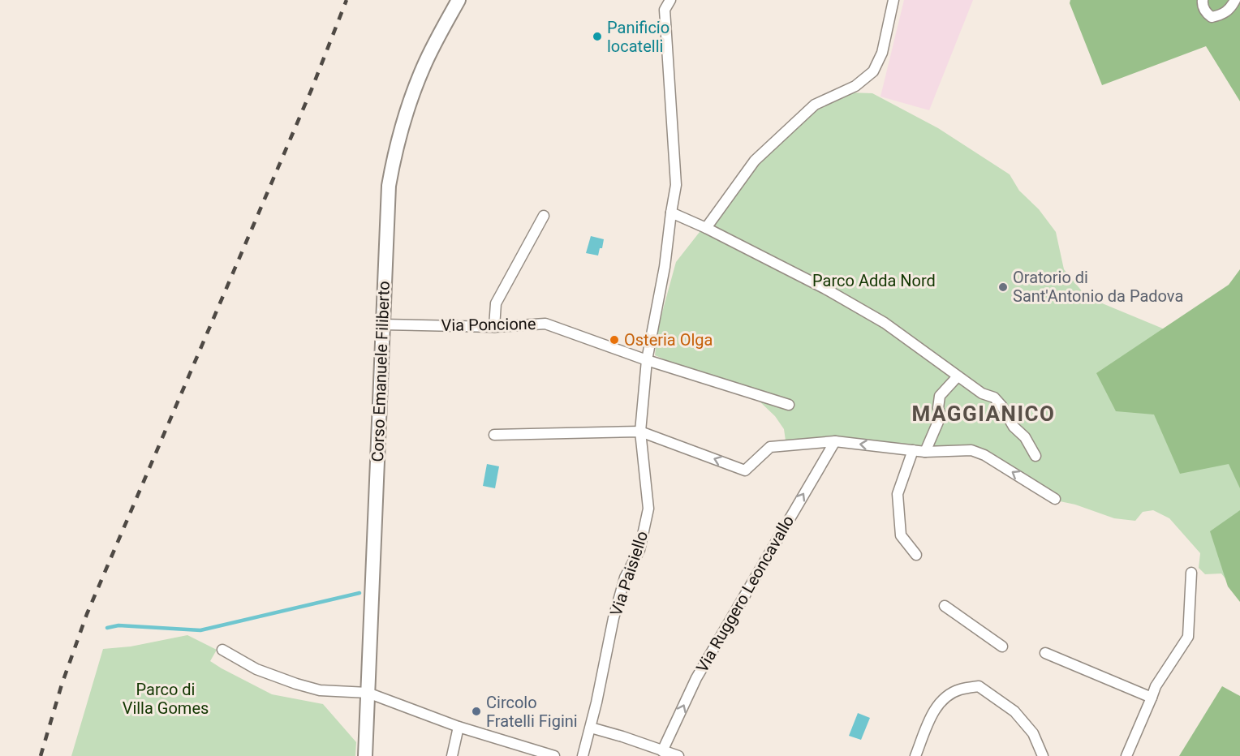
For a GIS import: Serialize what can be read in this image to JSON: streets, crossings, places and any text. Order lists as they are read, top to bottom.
{
  "streets": {
    "main road": ["Corso Emanuele Filiberto"],
    "street": ["Via Poncione", "Via Paisiello", "Via Ruggero Leoncavallo"]
  },
  "crossings": [
    ["Via Poncione", "Corso Emanuele Filiberto"],
    ["Via Poncione", "Via Paisiello"]
  ],
  "one_way": ["Via Ruggero Leoncavallo"],
  "districts": ["MAGGIANICO"],
  "parks": ["Parco Adda Nord", "Parco di Villa Gomes"],
  "places": [
    "Panificio locatelli",
    "Oratorio di Sant'Antonio da Padova",
    "Osteria Olga",
    "Circolo Fratelli Figini"
  ]
}
